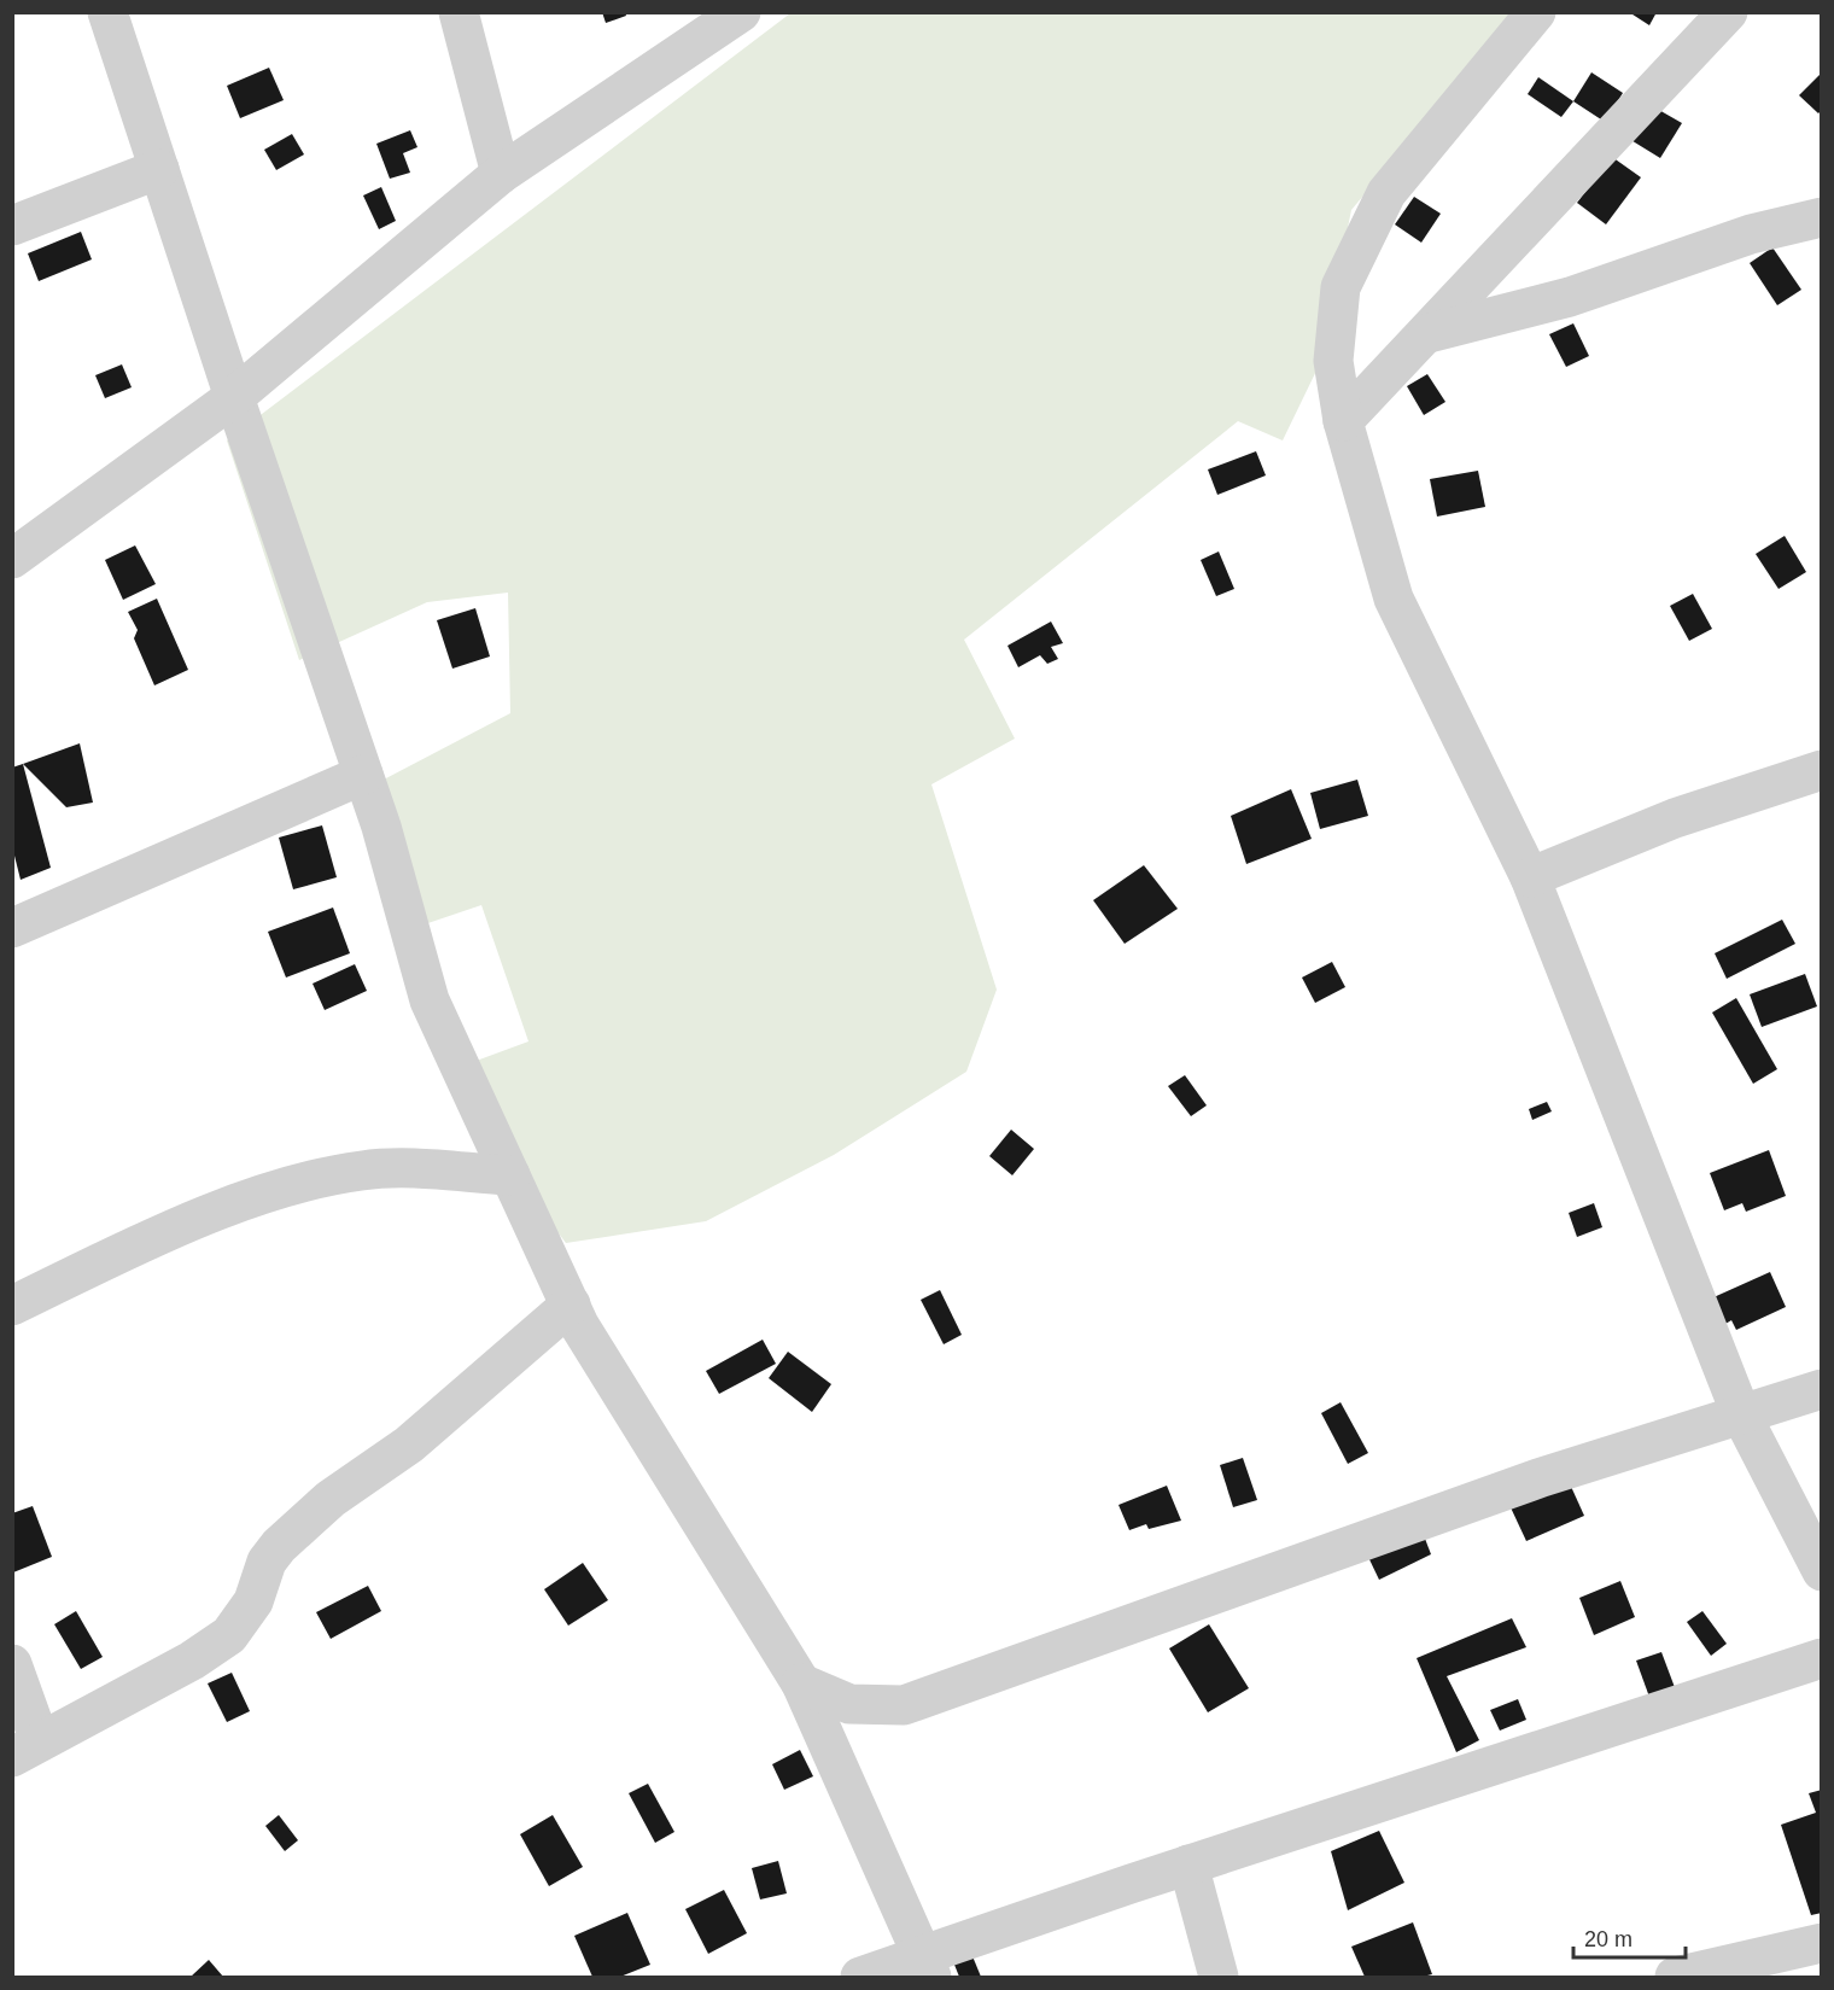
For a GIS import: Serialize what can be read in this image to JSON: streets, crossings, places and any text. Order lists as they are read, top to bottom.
{
  "scale_bar": "20 m"
}
